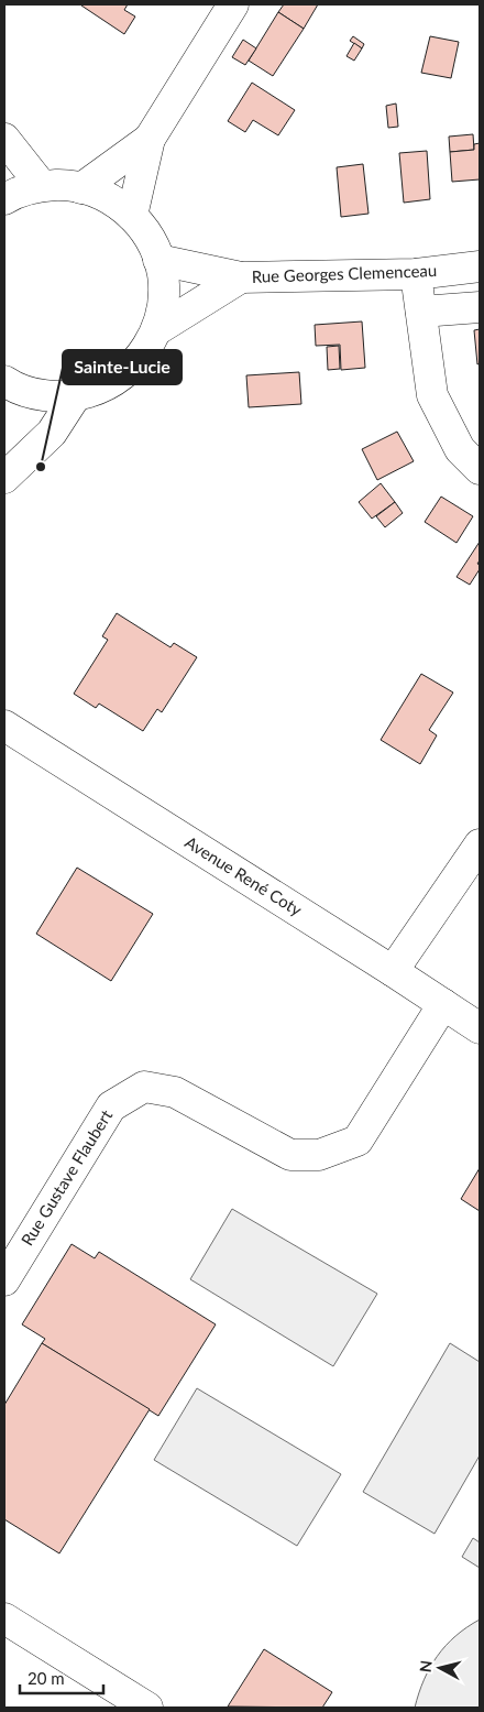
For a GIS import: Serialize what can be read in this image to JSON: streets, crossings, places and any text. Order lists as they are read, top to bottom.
{
  "streets": {
    "street": ["Rue Georges Clemenceau", "Avenue René Coty", "Rue Gustave Flaubert"]
  },
  "crossings": [
    ["Avenue René Coty", "Rue Gustave Flaubert"]
  ],
  "places": ["Sainte-Lucie"],
  "scale_bar": "20 m",
  "north": "left"
}
